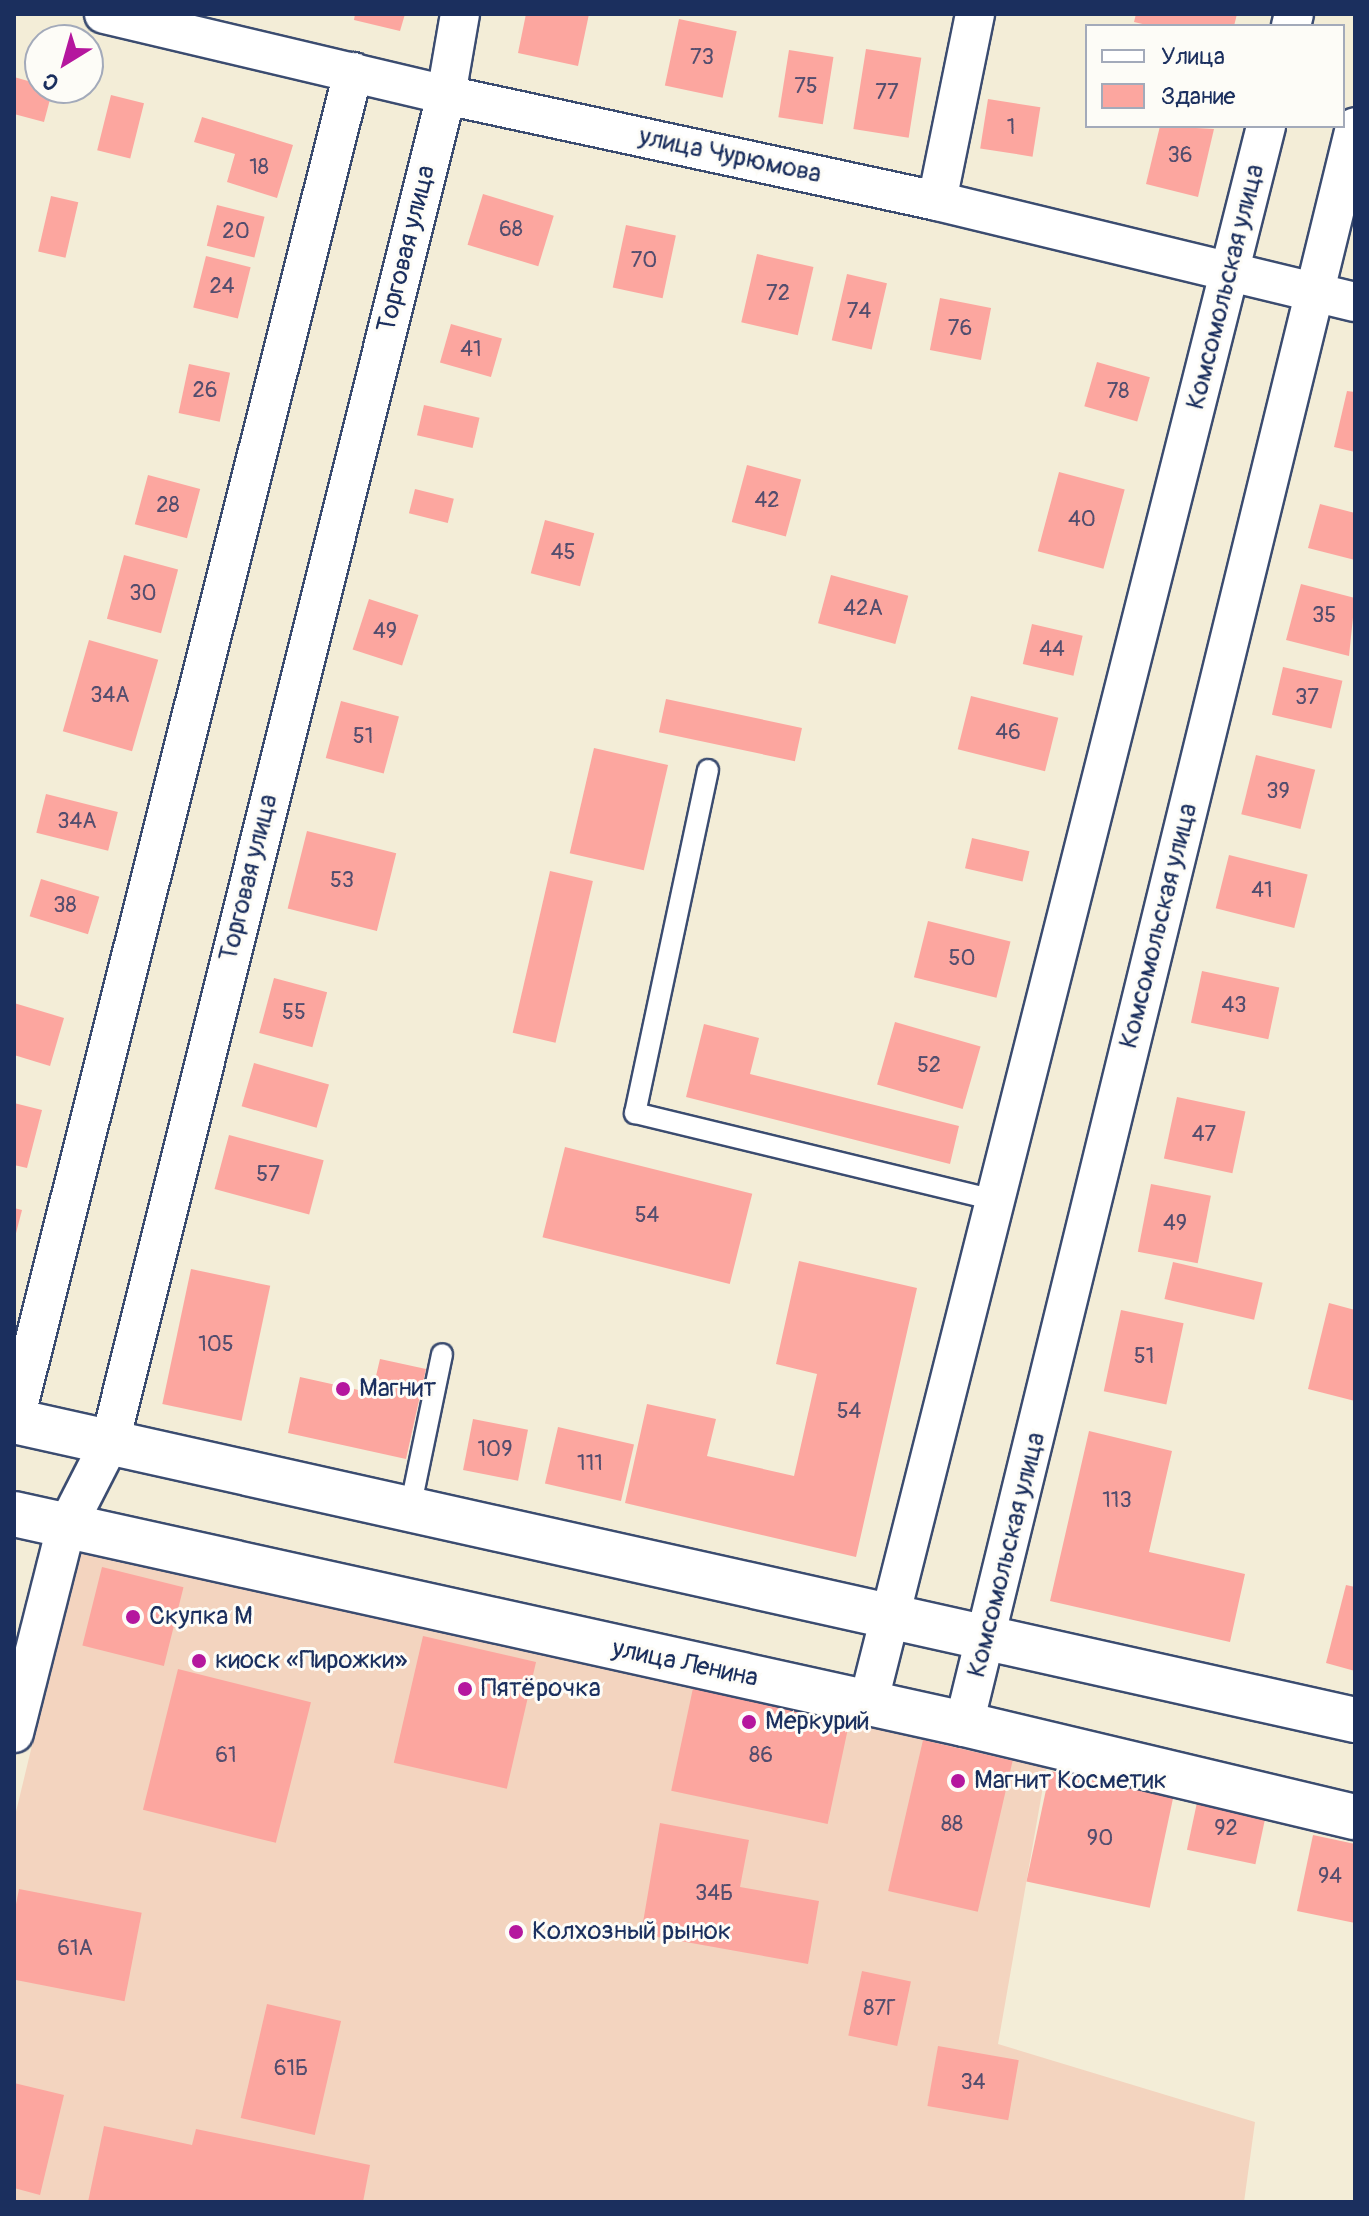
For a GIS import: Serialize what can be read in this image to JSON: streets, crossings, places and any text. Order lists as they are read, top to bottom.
{
  "streets": {
    "street": [
      "улица Чурюмова",
      "Торговая улица",
      "Комсомольская улица",
      "улица Ленина"
    ]
  },
  "crossings": [
    ["улица Чурюмова", "Торговая улица"],
    ["улица Чурюмова", "Комсомольская улица"],
    ["Торговая улица", "улица Ленина"],
    ["Комсомольская улица", "улица Ленина"]
  ],
  "places": [
    "Магнит",
    "Скупка М",
    "киоск «Пирожки»",
    "Пятёрочка",
    "Меркурий",
    "Магнит Косметик",
    "Колхозный рынок"
  ],
  "house_numbers": [
    "73",
    "75",
    "77",
    "1",
    "36",
    "18",
    "68",
    "20",
    "70",
    "24",
    "72",
    "74",
    "76",
    "41",
    "26",
    "78",
    "42",
    "28",
    "40",
    "45",
    "30",
    "42А",
    "35",
    "49",
    "44",
    "34А",
    "37",
    "46",
    "51",
    "39",
    "34А",
    "53",
    "41",
    "38",
    "50",
    "43",
    "55",
    "52",
    "47",
    "57",
    "54",
    "49",
    "105",
    "51",
    "54",
    "109",
    "111",
    "113",
    "61",
    "86",
    "88",
    "92",
    "90",
    "94",
    "34Б",
    "61А",
    "87Г",
    "61Б",
    "34"
  ],
  "legend": ["Улица", "Здание"],
  "north": "bottom left"
}
